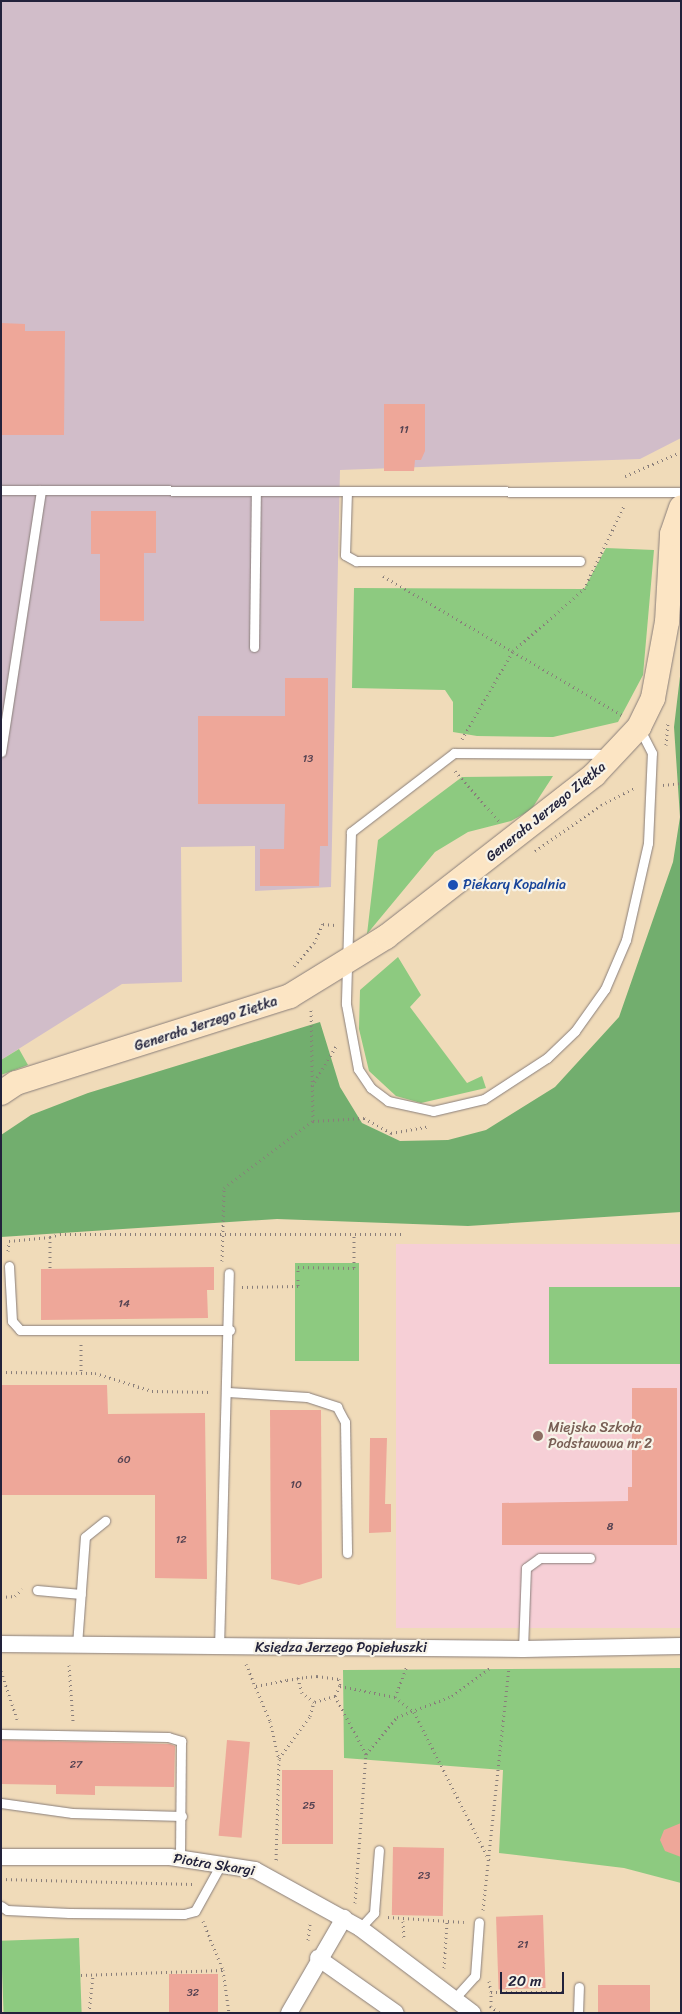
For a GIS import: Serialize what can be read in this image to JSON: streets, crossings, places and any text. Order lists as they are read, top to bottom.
{
  "streets": {
    "street": ["Generała Jerzego Ziętka", "Księdza Jerzego Popiełuszki", "Piotra Skargi"]
  },
  "places": ["Piekary Kopalnia", "Miejska Szkoła Podstawowa nr 2"],
  "house_numbers": [
    "11",
    "13",
    "14",
    "60",
    "10",
    "8",
    "12",
    "27",
    "25",
    "23",
    "21",
    "32"
  ],
  "scale_bar": "20 m"
}
